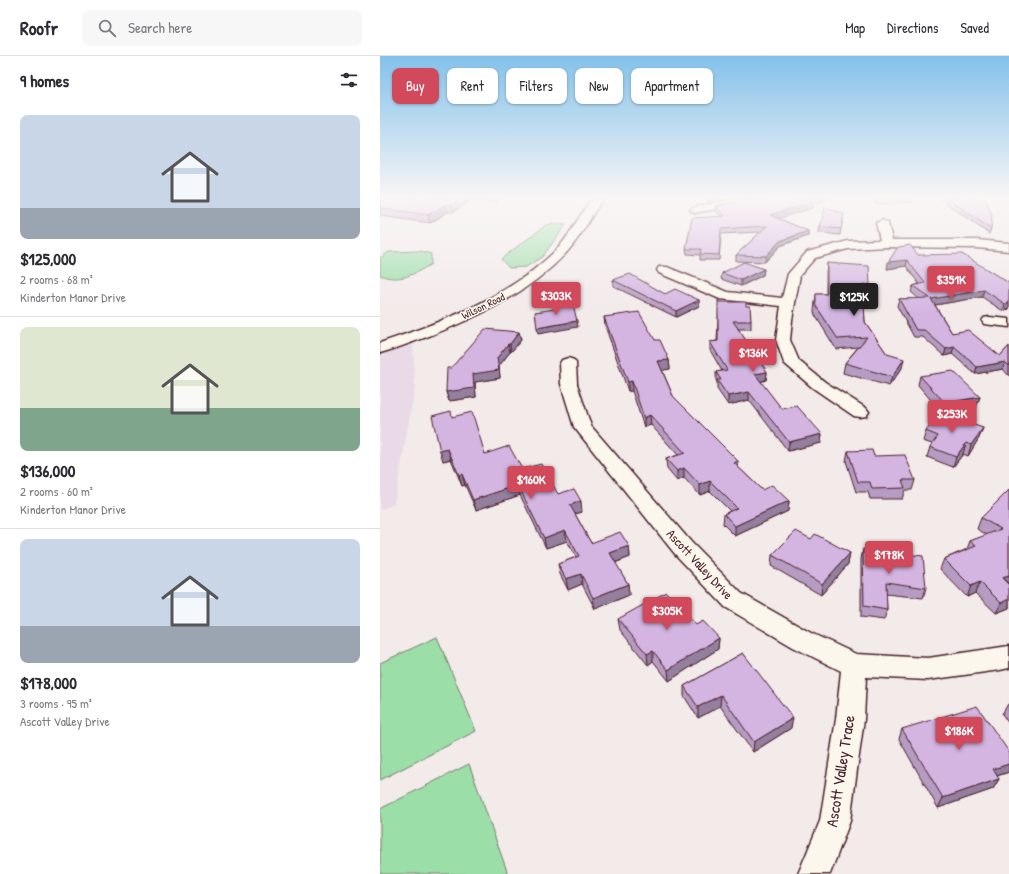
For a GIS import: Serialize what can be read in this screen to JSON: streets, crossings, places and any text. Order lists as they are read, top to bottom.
{
  "streets": {
    "street": ["Wilson Road", "Ascott Valley Drive", "Ascott Valley Trace"]
  },
  "crossings": [
    ["Ascott Valley Drive", "Ascott Valley Trace"]
  ],
  "page": {
    "header": "Roofr",
    "search": "Search here",
    "nav": ["Map", "Directions", "Saved"],
    "heading": "9 homes",
    "chip": [
      "Buy",
      "Rent",
      "Filters",
      "New",
      "Apartment"
    ],
    "list": [
      {
        "name": "$125,000",
        "note": "2 rooms · 68 m² · Kinderton Manor Drive"
      },
      {
        "name": "$136,000",
        "note": "2 rooms · 60 m² · Kinderton Manor Drive"
      },
      {
        "name": "$178,000",
        "note": "3 rooms · 95 m² · Ascott Valley Drive"
      }
    ],
    "price": [
      "$351K",
      "$303K",
      "$125K",
      "$136K",
      "$253K",
      "$160K",
      "$178K",
      "$305K",
      "$186K"
    ]
  }
}
